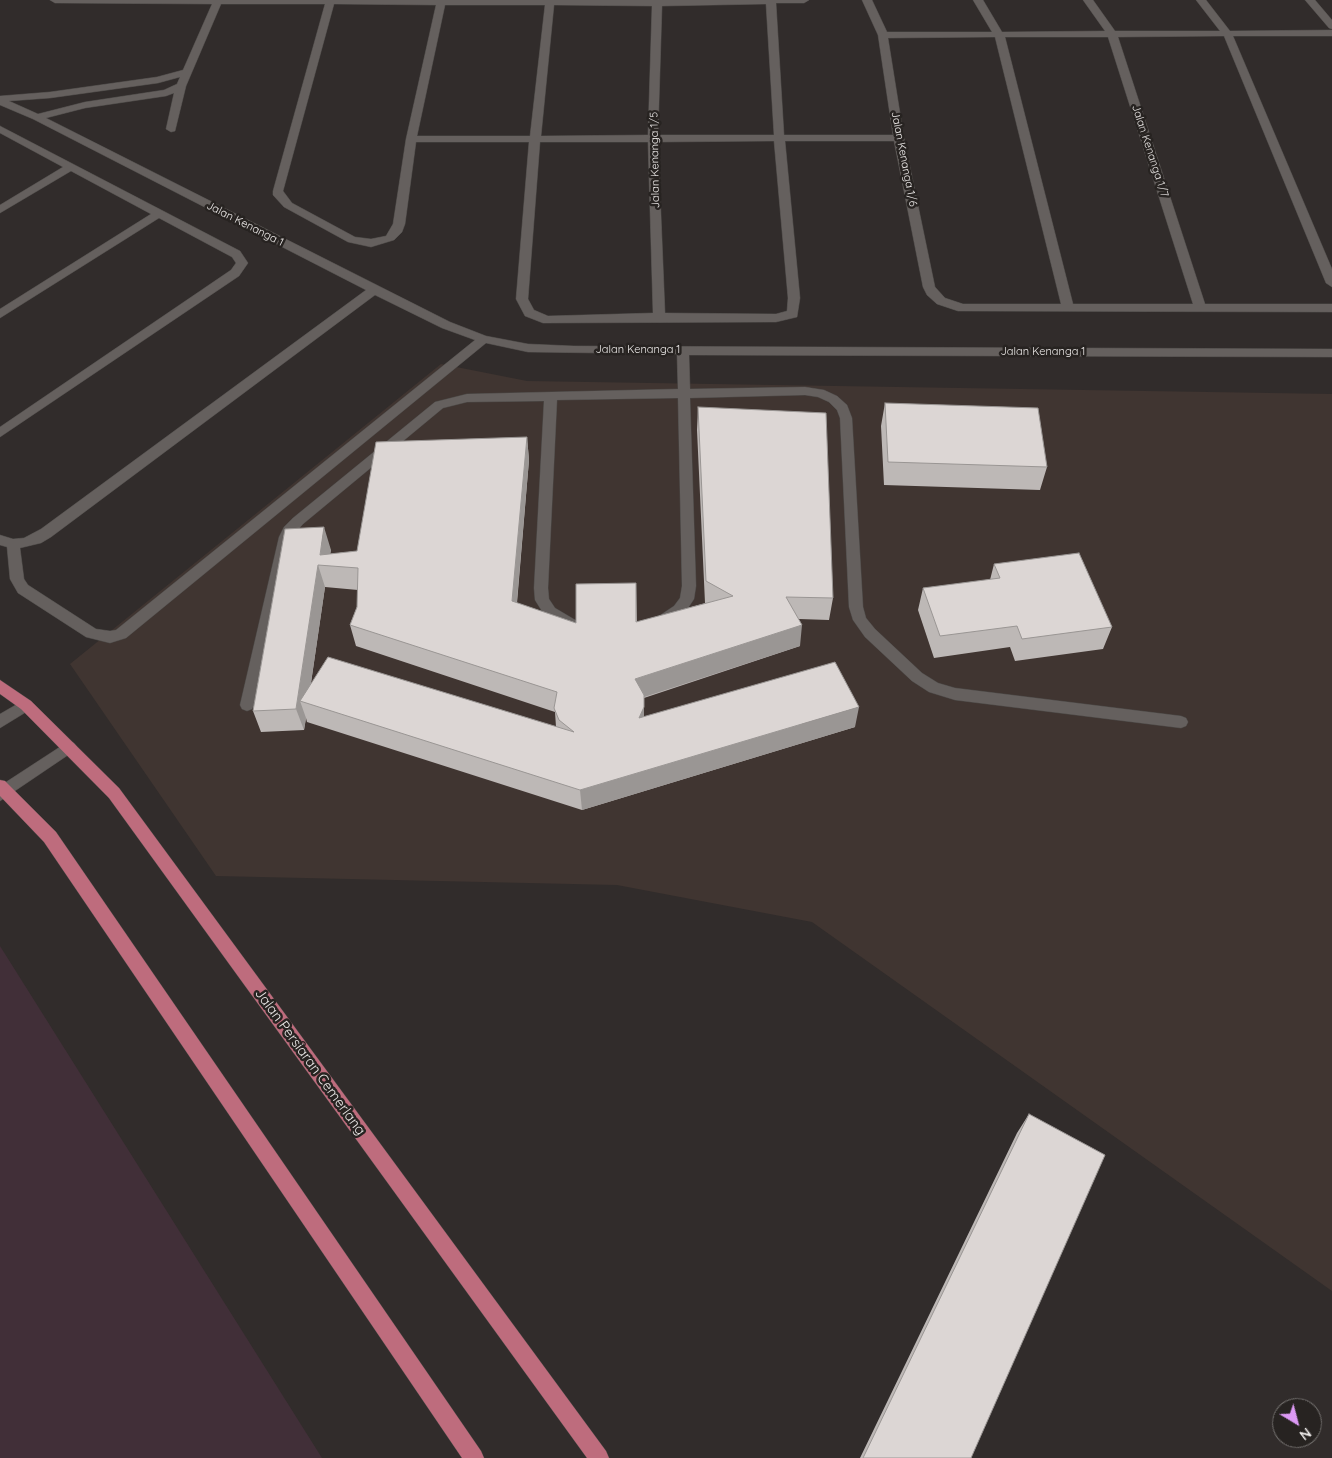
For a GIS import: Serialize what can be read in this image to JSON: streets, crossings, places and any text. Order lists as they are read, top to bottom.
{
  "streets": {
    "main road": ["Jalan Persiaran Cemerlang"],
    "street": [
      "Jalan Kenanga 1/7",
      "Jalan Kenanga 1/6",
      "Jalan Kenanga 1/5",
      "Jalan Kenanga 1"
    ]
  },
  "north": "bottom right"
}
